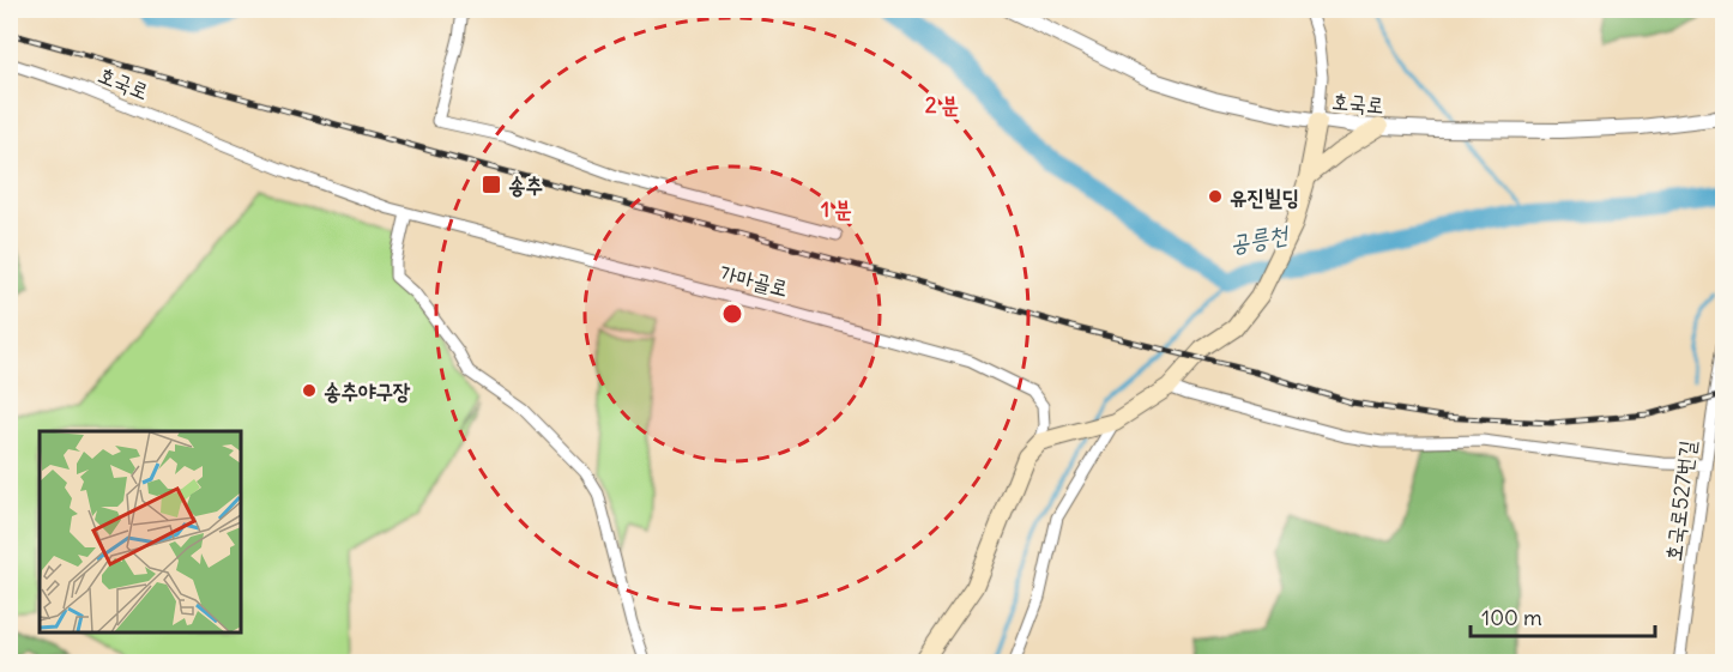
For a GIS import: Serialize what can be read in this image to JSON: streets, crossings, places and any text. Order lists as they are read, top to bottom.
{
  "streets": {
    "main road": ["가마골로"],
    "street": ["호국로", "호국로527번길"]
  },
  "crossings": [
    ["호국로", "가마골로"]
  ],
  "water": ["공릉천"],
  "places": {
    "transit": ["송추"],
    "other": ["유진빌딩", "송추야구장"]
  },
  "scale_bar": "100 m",
  "rings": ["2 분", "1 분"]
}
